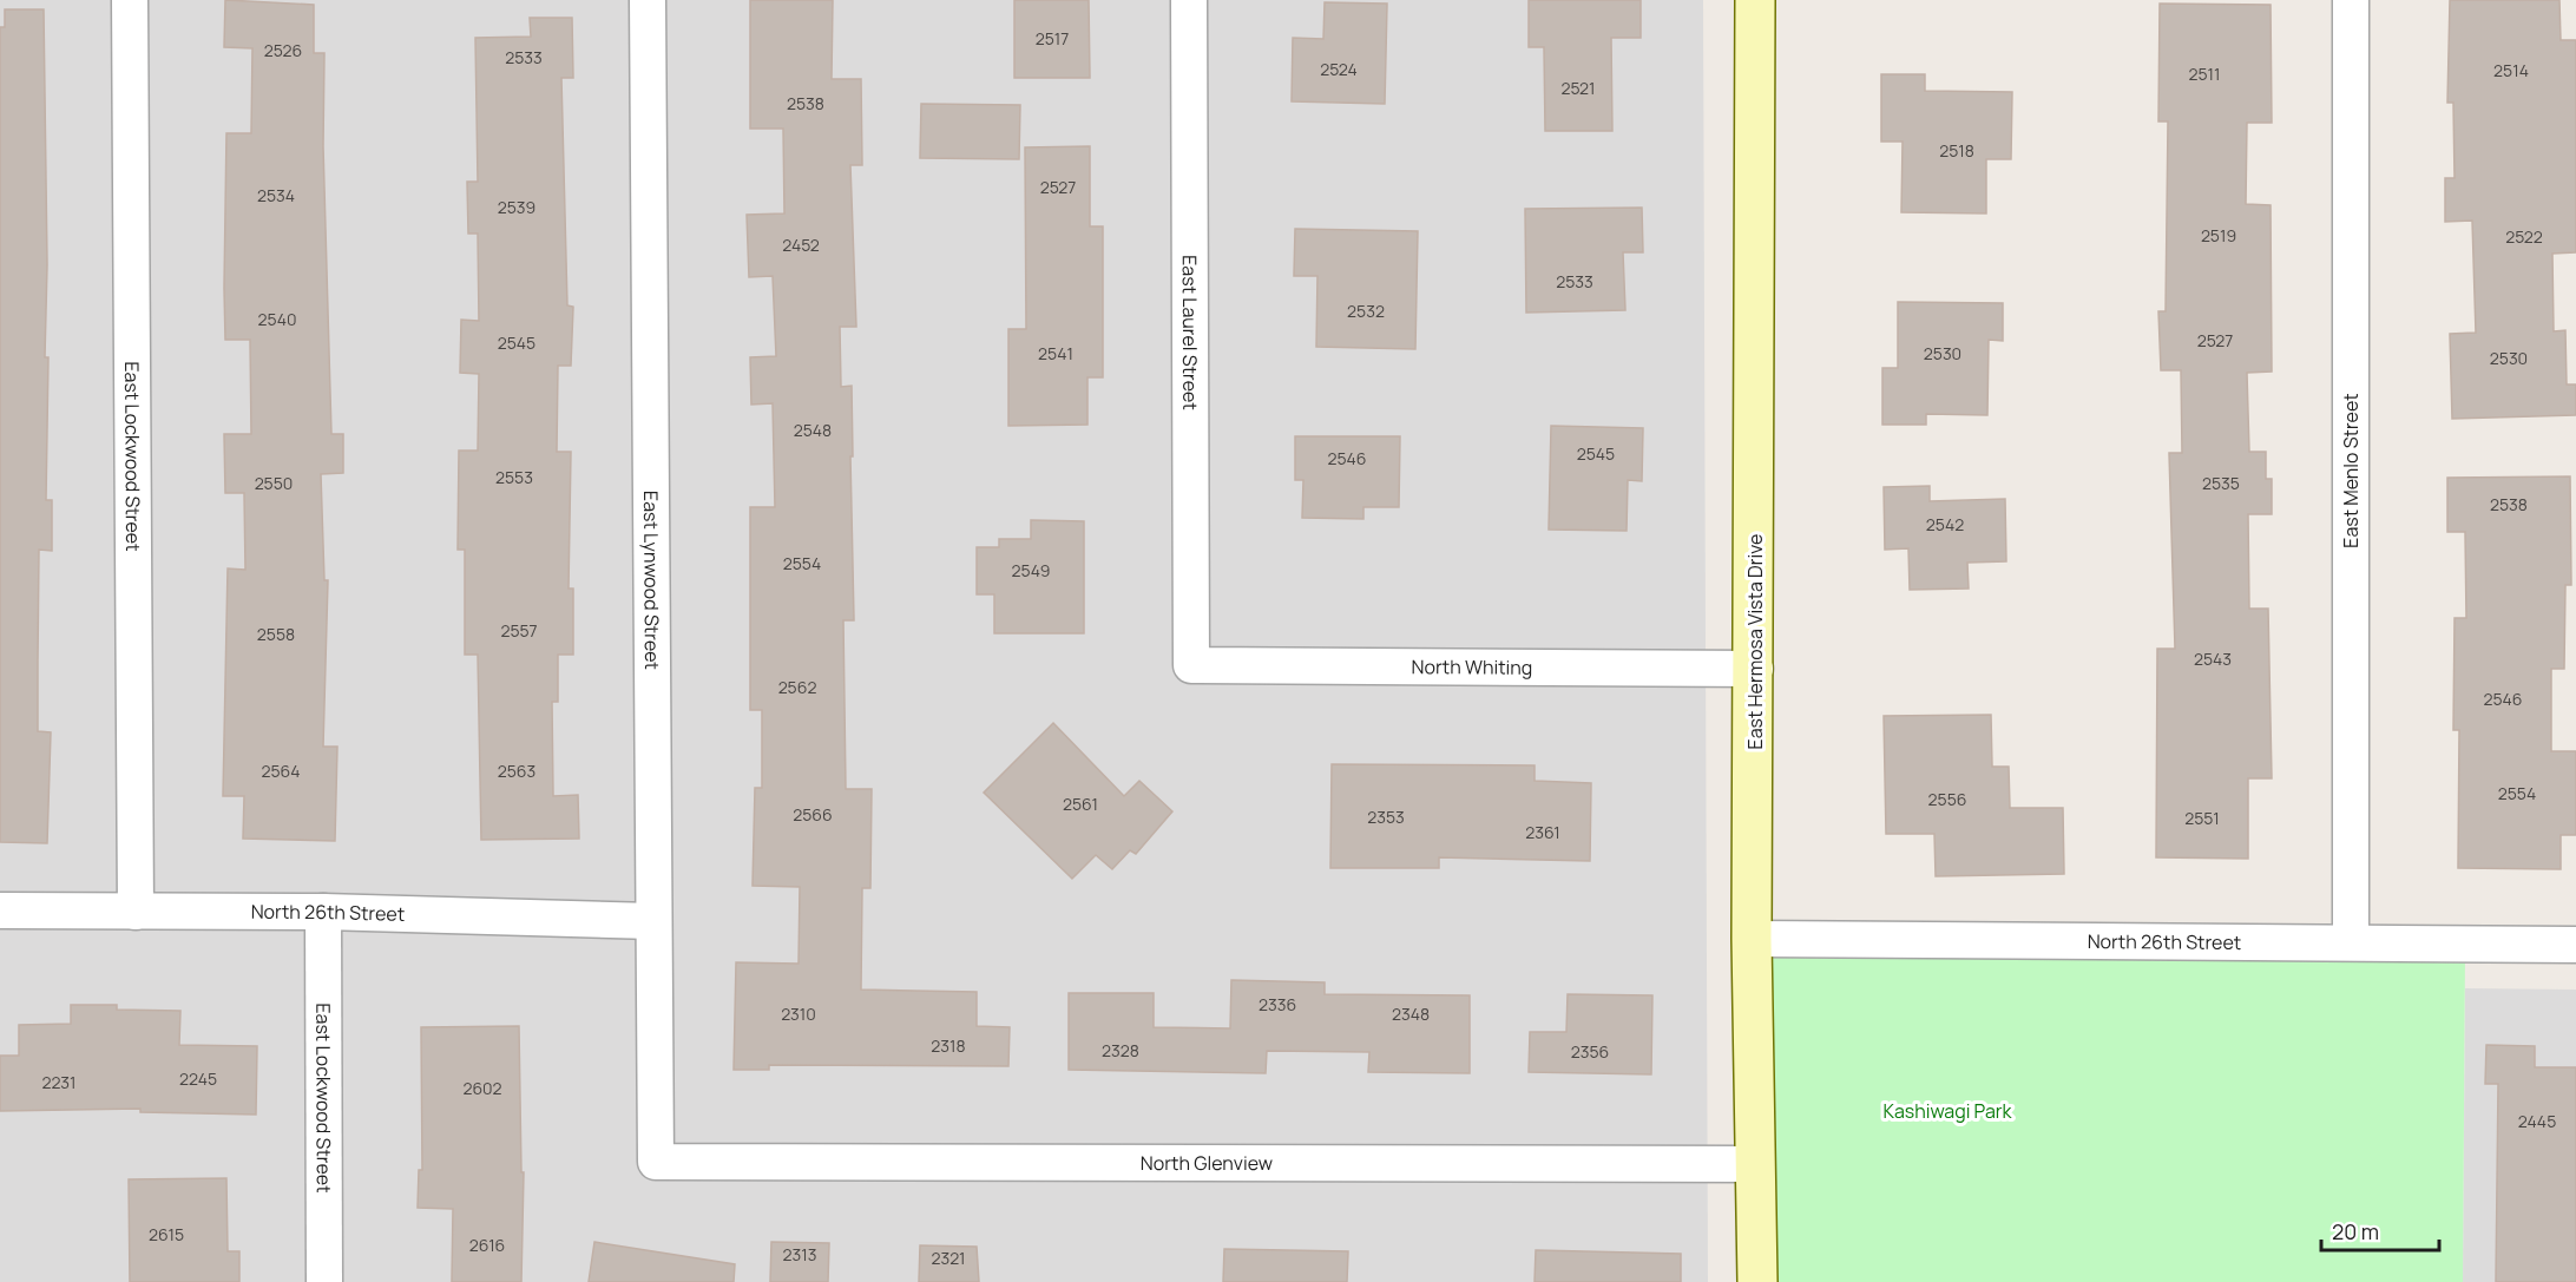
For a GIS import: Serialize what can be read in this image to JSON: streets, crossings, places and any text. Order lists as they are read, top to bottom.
{
  "streets": {
    "street": [
      "East Laurel Street",
      "East Lockwood Street",
      "East Menlo Street",
      "East Lynwood Street",
      "East Hermosa Vista Drive",
      "North Whiting",
      "North 26th Street",
      "North Glenview"
    ]
  },
  "crossings": [
    ["East Laurel Street", "North Whiting"],
    ["East Lockwood Street", "North 26th Street"],
    ["East Menlo Street", "North 26th Street"],
    ["East Lynwood Street", "North 26th Street"],
    ["East Lynwood Street", "North Glenview"],
    ["East Hermosa Vista Drive", "North Whiting"],
    ["East Hermosa Vista Drive", "North 26th Street"],
    ["East Hermosa Vista Drive", "North Glenview"]
  ],
  "parks": ["Kashiwagi Park"],
  "house_numbers": [
    "2517",
    "2526",
    "2533",
    "2524",
    "2514",
    "2511",
    "2521",
    "2538",
    "2518",
    "2527",
    "2534",
    "2539",
    "2519",
    "2522",
    "2452",
    "2533",
    "2532",
    "2540",
    "2527",
    "2545",
    "2541",
    "2530",
    "2530",
    "2548",
    "2545",
    "2546",
    "2553",
    "2550",
    "2535",
    "2538",
    "2542",
    "2554",
    "2549",
    "2557",
    "2558",
    "2543",
    "2562",
    "2546",
    "2564",
    "2563",
    "2554",
    "2556",
    "2561",
    "2566",
    "2353",
    "2551",
    "2361",
    "2336",
    "2310",
    "2348",
    "2318",
    "2328",
    "2356",
    "2245",
    "2231",
    "2602",
    "2445",
    "2615",
    "2616",
    "2313",
    "2321"
  ],
  "scale_bar": "20 m"
}
